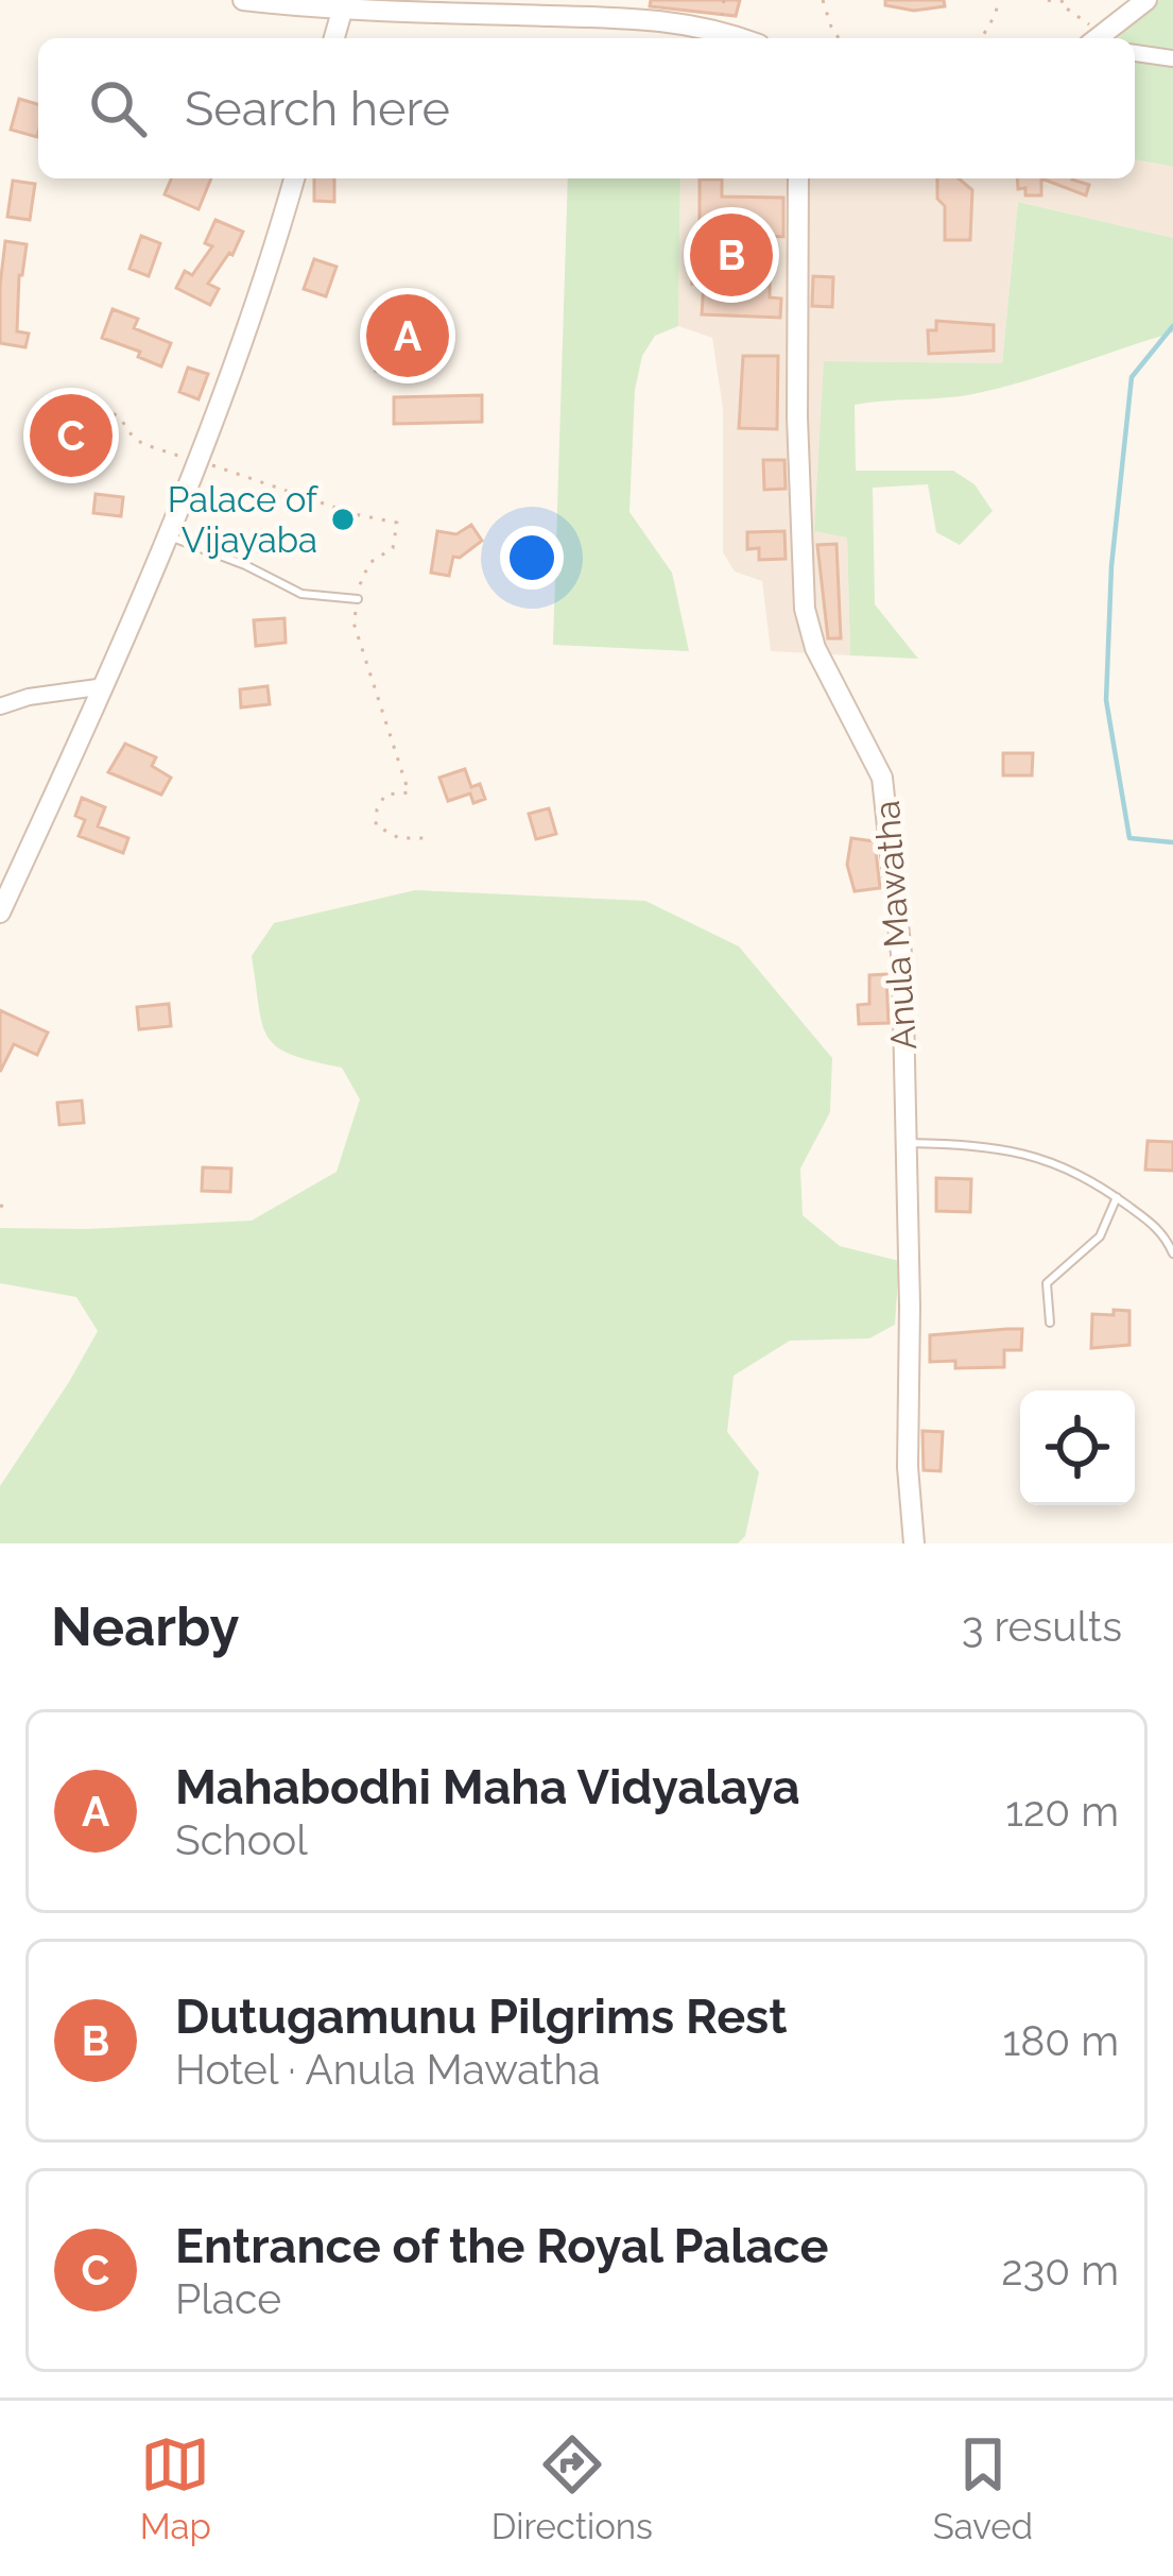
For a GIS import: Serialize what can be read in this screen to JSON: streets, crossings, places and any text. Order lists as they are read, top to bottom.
{
  "streets": {
    "main road": ["Anula Mawatha"]
  },
  "places": ["Palace of Vijayaba"],
  "page": {
    "search": "Search here",
    "pins": ["B", "A", "C"],
    "heading": ["Nearby", "3 results"],
    "list": [
      {
        "mark": "A",
        "name": "Mahabodhi Maha Vidyalaya",
        "note": "School",
        "value": "120 m"
      },
      {
        "mark": "B",
        "name": "Dutugamunu Pilgrims Rest",
        "note": "Hotel · Anula Mawatha",
        "value": "180 m"
      },
      {
        "mark": "C",
        "name": "Entrance of the Royal Palace",
        "note": "Place",
        "value": "230 m"
      }
    ],
    "nav": ["Map", "Directions", "Saved"]
  }
}
